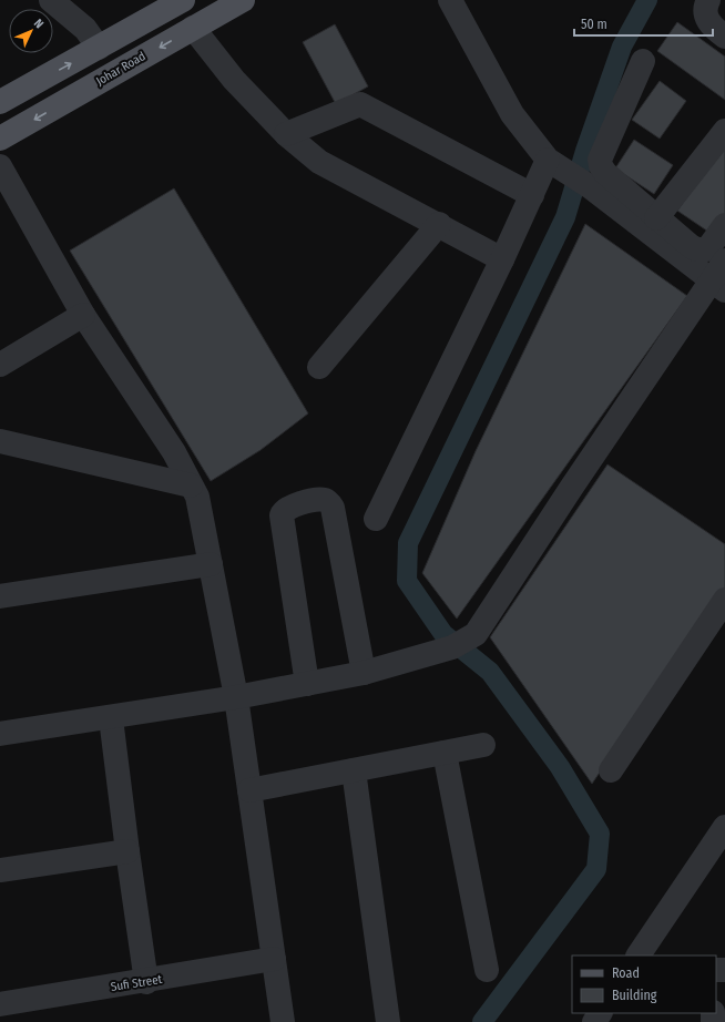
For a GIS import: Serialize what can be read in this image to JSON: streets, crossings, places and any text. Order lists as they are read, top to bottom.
{
  "streets": {
    "main road": ["Johar Road"],
    "street": ["Sufi Street"]
  },
  "legend": ["Road", "Building"],
  "scale_bar": "50 m",
  "north": "top right"
}
